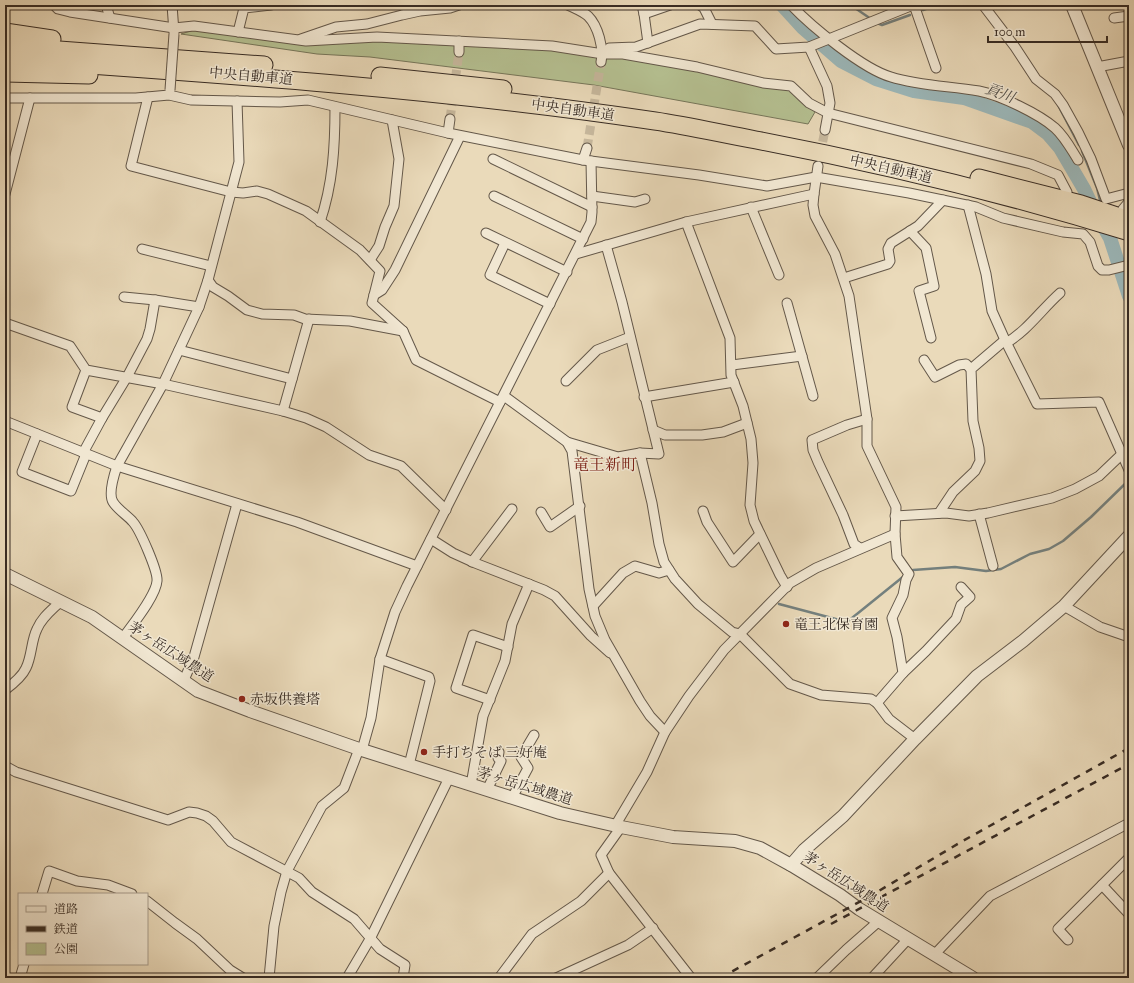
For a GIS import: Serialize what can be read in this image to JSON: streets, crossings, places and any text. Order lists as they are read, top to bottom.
{
  "streets": {
    "highway": ["中央自動車道"],
    "street": ["茅ヶ岳広域農道"]
  },
  "districts": ["竜王新町"],
  "water": ["貢川"],
  "places": ["竜王北保育園", "赤坂供養塔", "手打ちそば 三好庵"],
  "legend": ["道路", "鉄道", "公園"],
  "scale_bar": "100 m"
}
